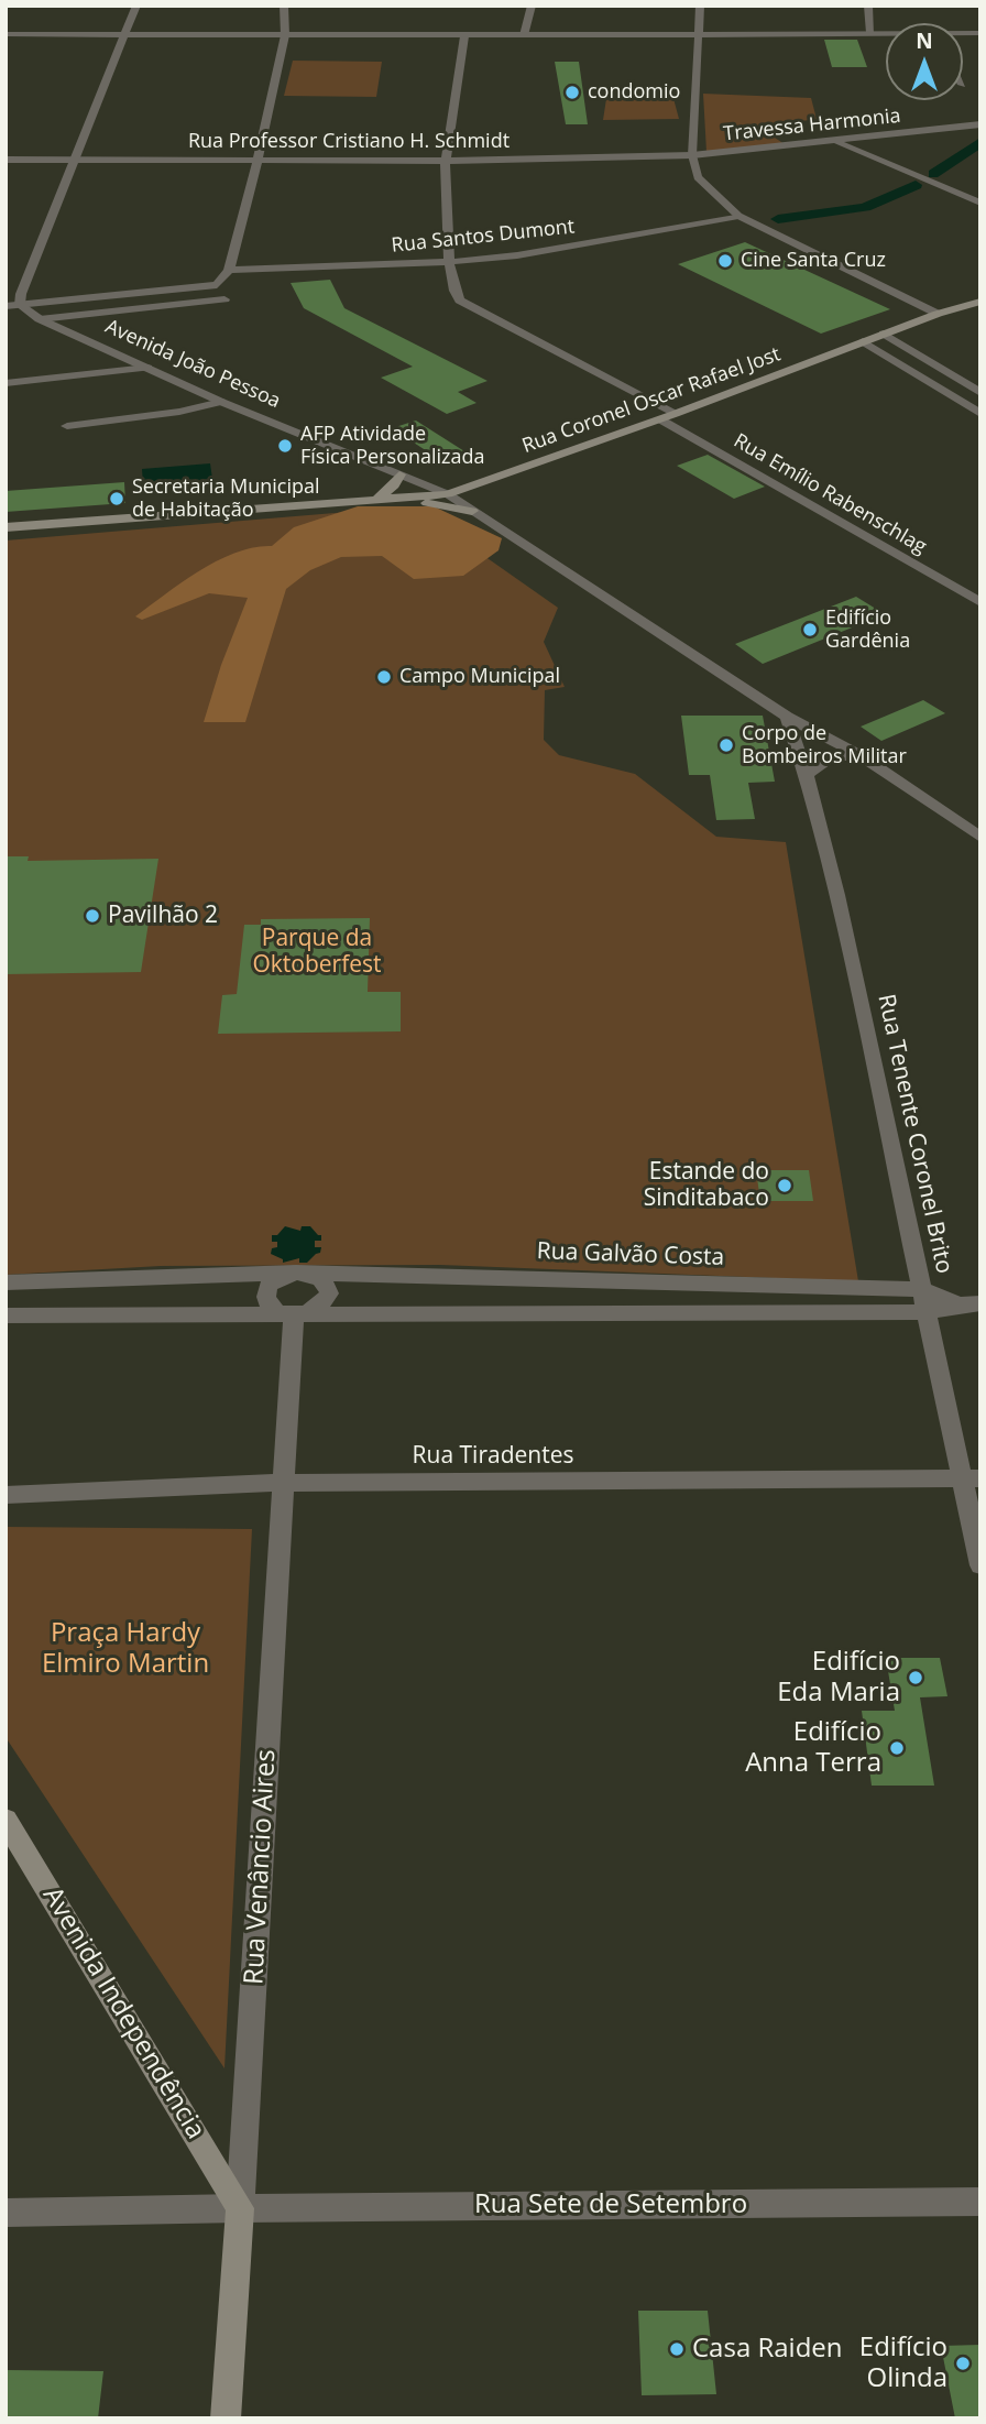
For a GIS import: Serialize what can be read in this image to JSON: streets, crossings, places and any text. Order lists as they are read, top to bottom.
{
  "streets": {
    "main road": ["Rua Coronel Oscar Rafael Jost", "Rua Venâncio Aires", "Avenida Independência"],
    "street": [
      "Travessa Harmonia",
      "Rua Professor Cristiano H. Schmidt",
      "Rua Santos Dumont",
      "Avenida João Pessoa",
      "Rua Emílio Rabenschlag",
      "Rua Tenente Coronel Brito",
      "Rua Galvão Costa",
      "Rua Tiradentes",
      "Rua Sete de Setembro"
    ]
  },
  "crossings": [
    ["Travessa Harmonia", "Rua Professor Cristiano H. Schmidt"],
    ["Avenida João Pessoa", "Rua Coronel Oscar Rafael Jost"],
    ["Avenida João Pessoa", "Rua Tenente Coronel Brito"],
    ["Rua Coronel Oscar Rafael Jost", "Rua Emílio Rabenschlag"],
    ["Rua Tenente Coronel Brito", "Rua Galvão Costa"],
    ["Rua Tenente Coronel Brito", "Rua Tiradentes"],
    ["Rua Galvão Costa", "Rua Venâncio Aires"],
    ["Rua Tiradentes", "Rua Venâncio Aires"],
    ["Rua Venâncio Aires", "Avenida Independência"],
    ["Rua Venâncio Aires", "Rua Sete de Setembro"],
    ["Avenida Independência", "Rua Sete de Setembro"]
  ],
  "parks": ["Parque da Oktoberfest", "Praça Hardy Elmiro Martin"],
  "places": [
    "condomio",
    "Cine Santa Cruz",
    "AFP Atividade Física Personalizada",
    "Secretaria Municipal de Habitação",
    "Edifício Gardênia",
    "Campo Municipal",
    "Corpo de Bombeiros Militar",
    "Pavilhão 2",
    "Estande do Sinditabaco",
    "Edifício Eda Maria",
    "Edifício Anna Terra",
    "Casa Raiden",
    "Edifício Olinda"
  ],
  "north": "top"
}
